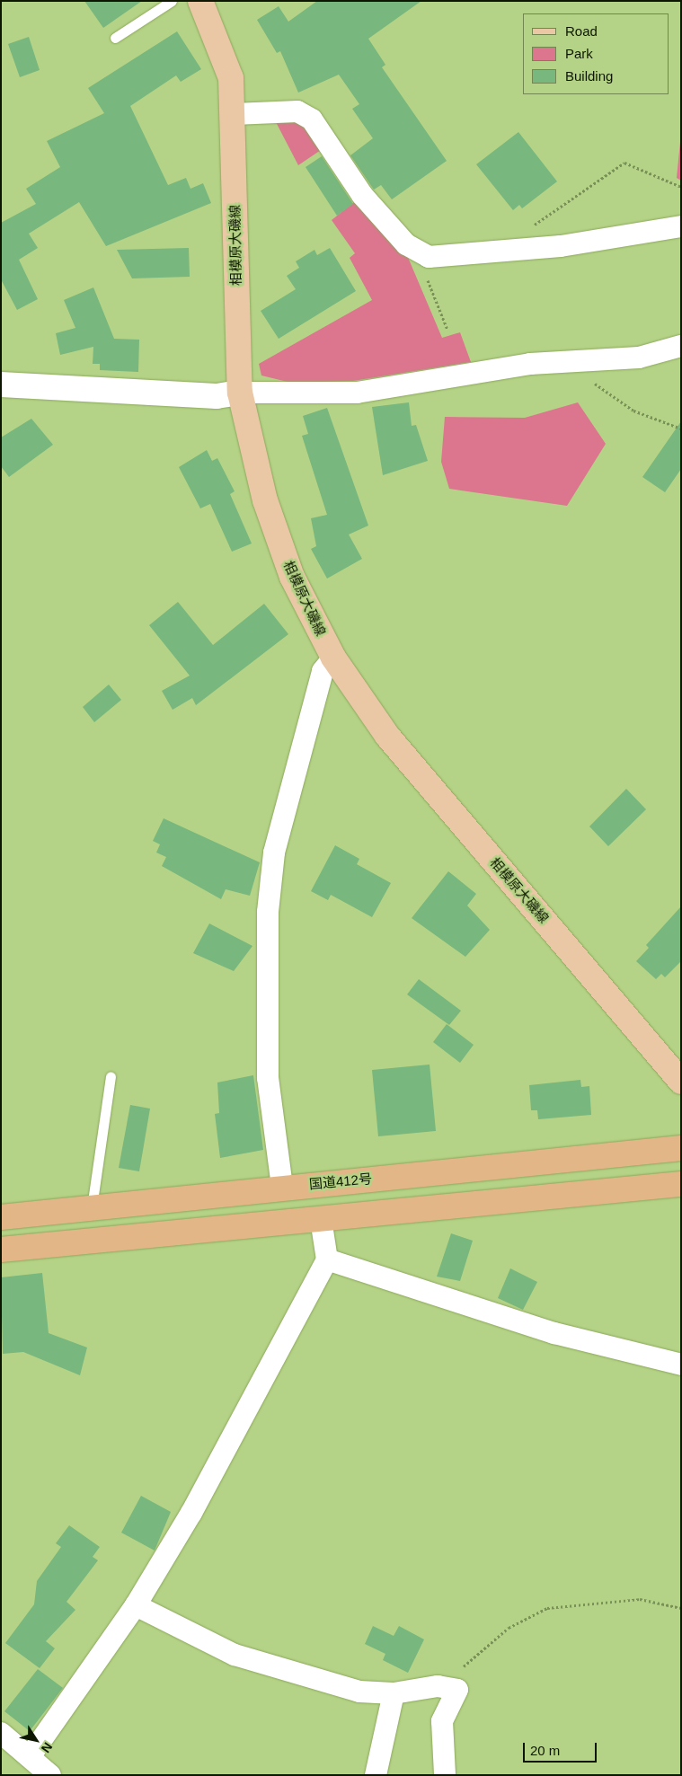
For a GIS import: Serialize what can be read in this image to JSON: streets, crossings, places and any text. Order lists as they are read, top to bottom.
{
  "streets": {
    "highway": ["国道412号"],
    "main road": ["相模原大磯線"]
  },
  "legend": ["Road", "Park", "Building"],
  "scale_bar": "20 m",
  "north": "bottom right"
}
